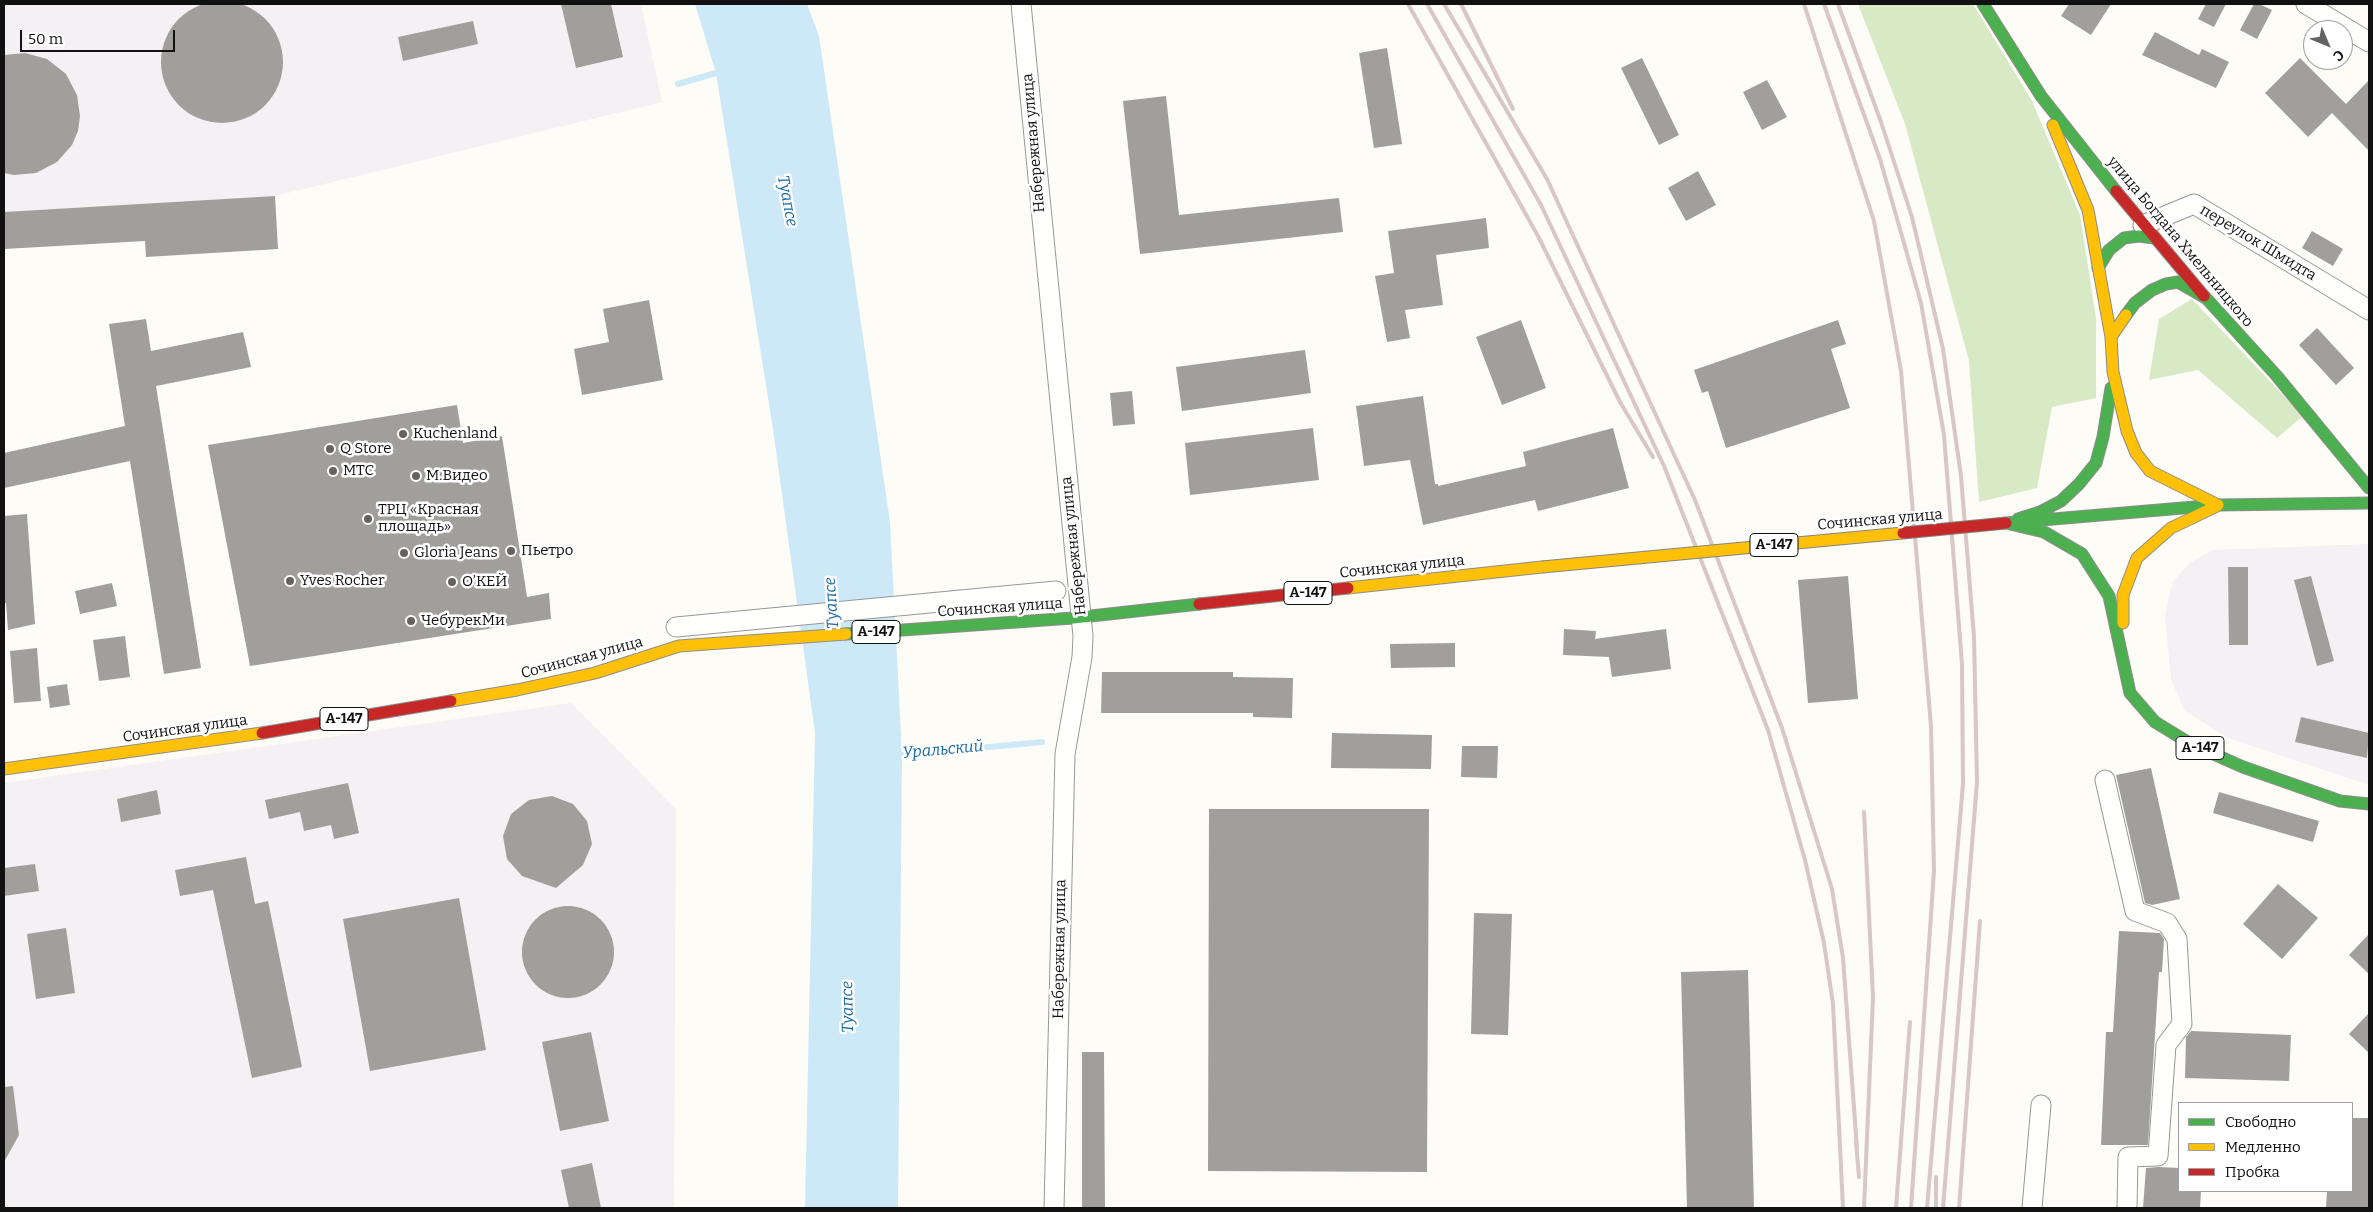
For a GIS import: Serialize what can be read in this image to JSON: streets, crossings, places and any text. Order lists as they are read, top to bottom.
{
  "streets": {
    "main road": ["улица Богдана Хмельницкого", "Сочинская улица", "А-147"],
    "street": ["Набережная улица", "переулок Шмидта"]
  },
  "crossings": [
    ["Набережная улица", "Сочинская улица"],
    ["улица Богдана Хмельницкого", "переулок Шмидта"],
    ["Сочинская улица", "А-147"]
  ],
  "water": ["Туапсе", "Уральский"],
  "places": [
    "Kuchenland",
    "Q Store",
    "МТС",
    "М.Видео",
    "ТРЦ «Красная площадь»",
    "Пьетро",
    "Gloria Jeans",
    "Yves Rocher",
    "О’КЕЙ",
    "ЧебурекМи"
  ],
  "legend": ["Свободно", "Медленно", "Пробка"],
  "scale_bar": "50 m",
  "north": "bottom right"
}
